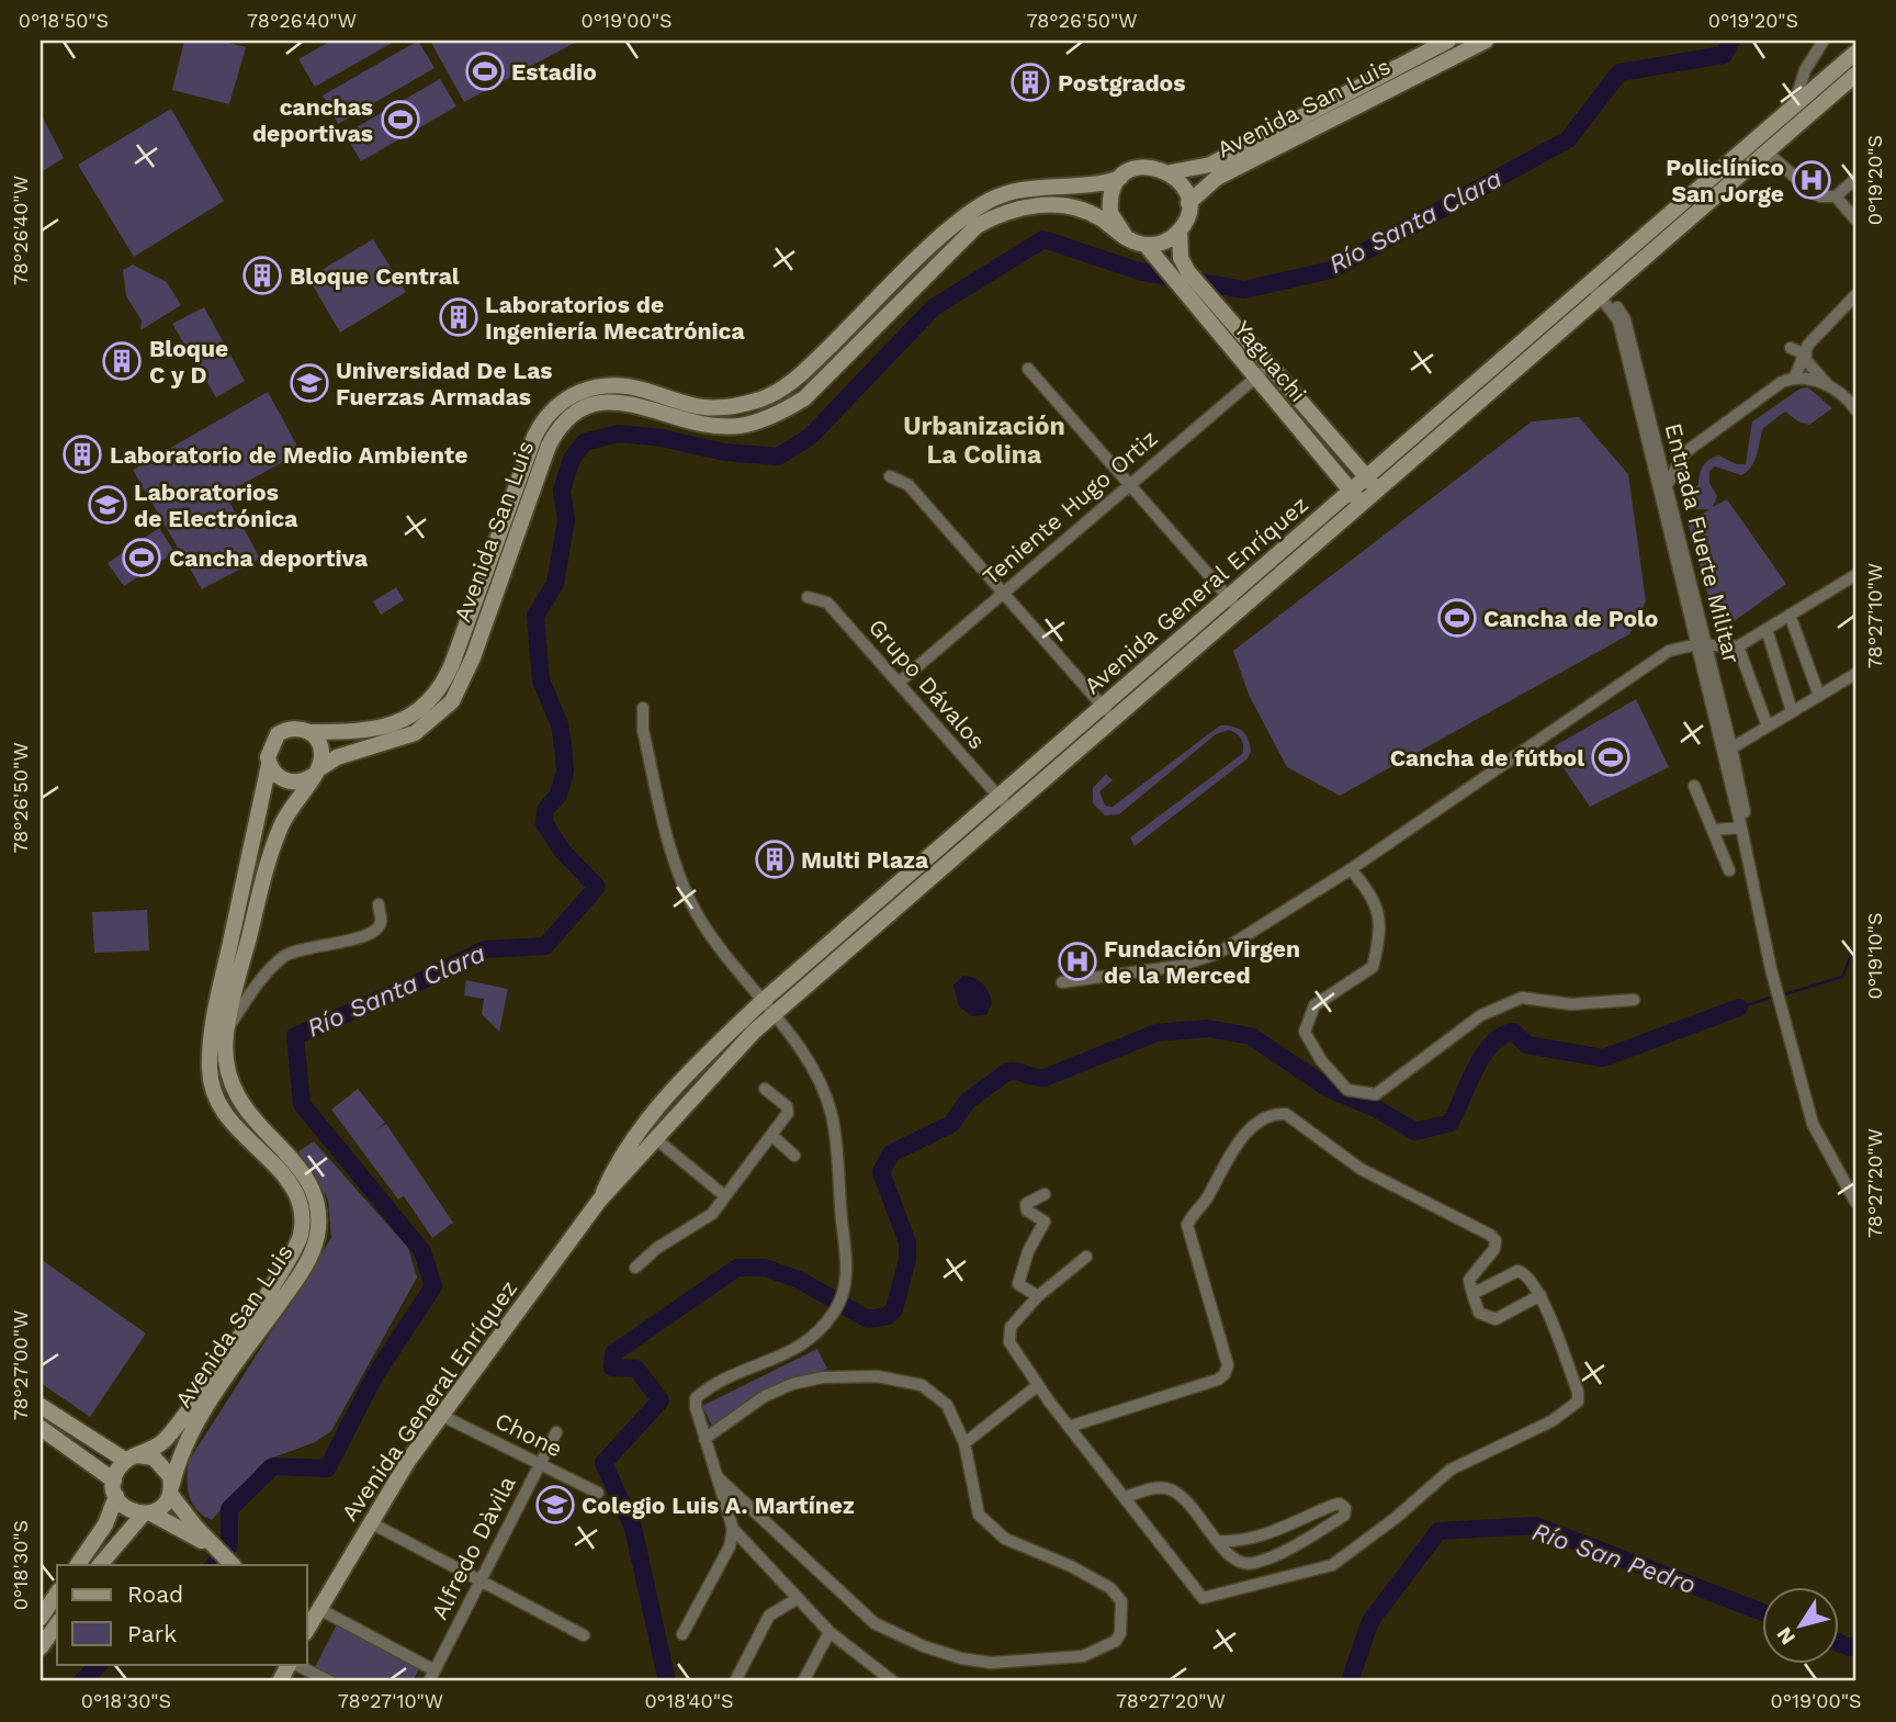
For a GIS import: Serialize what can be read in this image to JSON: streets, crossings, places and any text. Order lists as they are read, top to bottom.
{
  "streets": {
    "street": [
      "Avenida San Luis",
      "Yaguachi",
      "Teniente Hugo Ortiz",
      "Entrada Fuerte Militar",
      "Avenida General Enríquez",
      "Grupo Dávalos",
      "Chone",
      "Alfredo Dàvila"
    ]
  },
  "crossings": [
    ["Avenida San Luis", "Yaguachi"],
    ["Yaguachi", "Teniente Hugo Ortiz"],
    ["Yaguachi", "Avenida General Enríquez"],
    ["Teniente Hugo Ortiz", "Grupo Dávalos"],
    ["Entrada Fuerte Militar", "Avenida General Enríquez"],
    ["Avenida General Enríquez", "Grupo Dávalos"],
    ["Avenida General Enríquez", "Chone"],
    ["Chone", "Alfredo Dàvila"]
  ],
  "districts": ["Urbanización La Colina"],
  "water": ["Río Santa Clara", "Río San Pedro"],
  "places": {
    "sports": [
      "Estadio",
      "canchas deportivas",
      "Cancha deportiva",
      "Cancha de Polo",
      "Cancha de fútbol"
    ],
    "building": [
      "Postgrados",
      "Bloque Central",
      "Laboratorios de Ingeniería Mecatrónica",
      "Bloque C y D",
      "Laboratorio de Medio Ambiente",
      "Multi Plaza"
    ],
    "hospital": ["Policlínico San Jorge", "Fundación Virgen de la Merced"],
    "school or university": ["Universidad De Las Fuerzas Armadas", "Laboratorios de Electrónica", "Colegio Luis A. Martínez"]
  },
  "legend": ["Road", "Park"],
  "north": "bottom left",
  "coordinates": [
    "0°18'50\"S",
    "78°26'40\"W",
    "0°19'00\"S",
    "78°26'50\"W",
    "0°19'20\"S",
    "78°27'10\"W",
    "0°19'10\"S",
    "78°27'20\"W",
    "78°27'00\"W",
    "0°18'30\"S",
    "0°18'40\"S"
  ]
}
